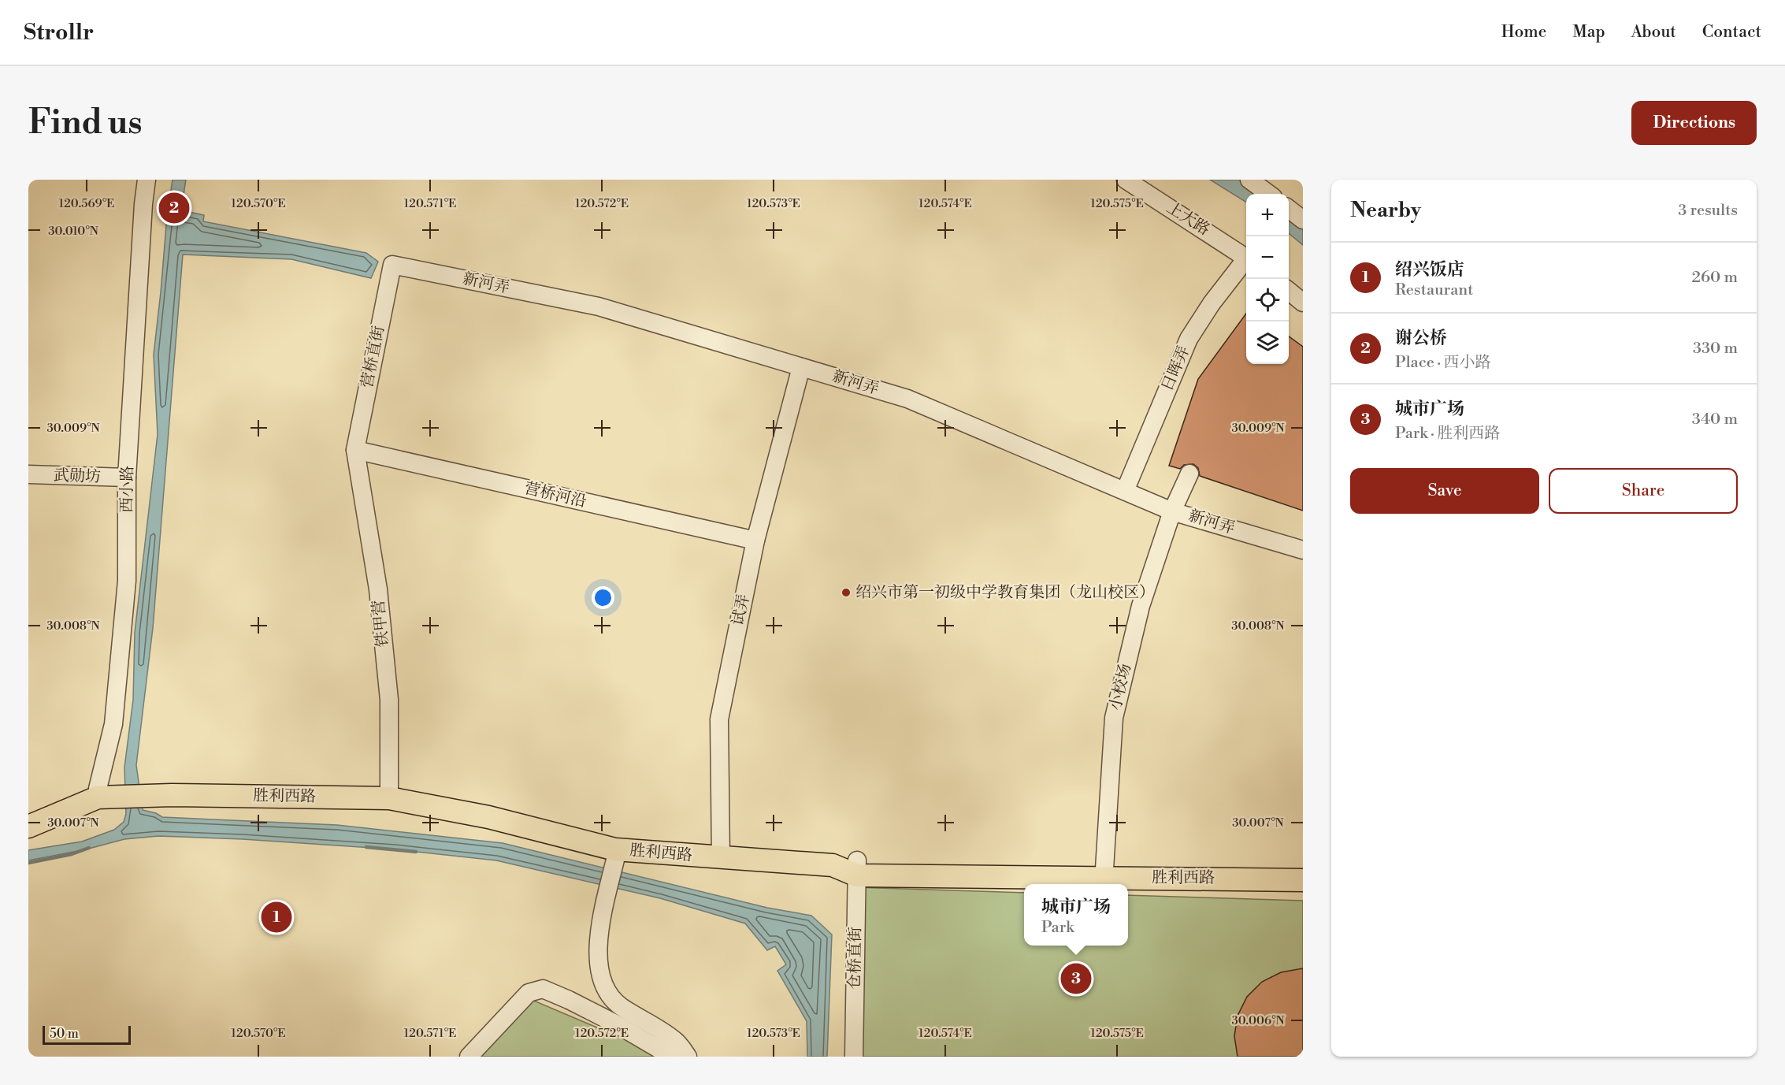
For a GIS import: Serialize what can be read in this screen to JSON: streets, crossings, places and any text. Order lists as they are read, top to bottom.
{
  "streets": {
    "main road": ["胜利西路"],
    "street": [
      "上大路",
      "新河弄",
      "营桥直街",
      "日晖弄",
      "武勋坊",
      "西小路",
      "营桥河沿",
      "试弄",
      "铁甲营",
      "小校场",
      "仓桥直街"
    ]
  },
  "crossings": [
    ["新河弄", "营桥直街"],
    ["新河弄", "日晖弄"],
    ["新河弄", "试弄"],
    ["新河弄", "小校场"],
    ["营桥直街", "营桥河沿"],
    ["营桥直街", "铁甲营"],
    ["武勋坊", "西小路"],
    ["西小路", "胜利西路"],
    ["营桥河沿", "试弄"],
    ["营桥河沿", "铁甲营"],
    ["试弄", "胜利西路"],
    ["铁甲营", "胜利西路"],
    ["小校场", "胜利西路"],
    ["胜利西路", "仓桥直街"]
  ],
  "places": ["绍兴市第一初级中学教育集团（龙山校区）"],
  "scale_bar": "50 m",
  "page": {
    "header": "Strollr",
    "nav": [
      "Home",
      "Map",
      "About",
      "Contact"
    ],
    "buttons": [
      "Directions",
      ["Save", "Share"]
    ],
    "title": "Find us",
    "heading": ["Nearby", "3 results"],
    "pins": ["2", "1", "3"],
    "map_buttons": ["+", "−"],
    "list": [
      {
        "mark": "1",
        "name": "绍兴饭店",
        "note": "Restaurant",
        "value": "260 m"
      },
      {
        "mark": "2",
        "name": "谢公桥",
        "note": "Place · 西小路",
        "value": "330 m"
      },
      {
        "mark": "3",
        "name": "城市广场",
        "note": "Park · 胜利西路",
        "value": "340 m"
      }
    ],
    "popup": ["城市广场", "Park"],
    "scale": "50 m"
  },
  "coordinates": [
    "120.569°E",
    "120.570°E",
    "120.571°E",
    "120.572°E",
    "120.573°E",
    "120.574°E",
    "120.575°E",
    "30.010°N",
    "30.009°N",
    "30.008°N",
    "30.007°N",
    "30.006°N"
  ]
}
